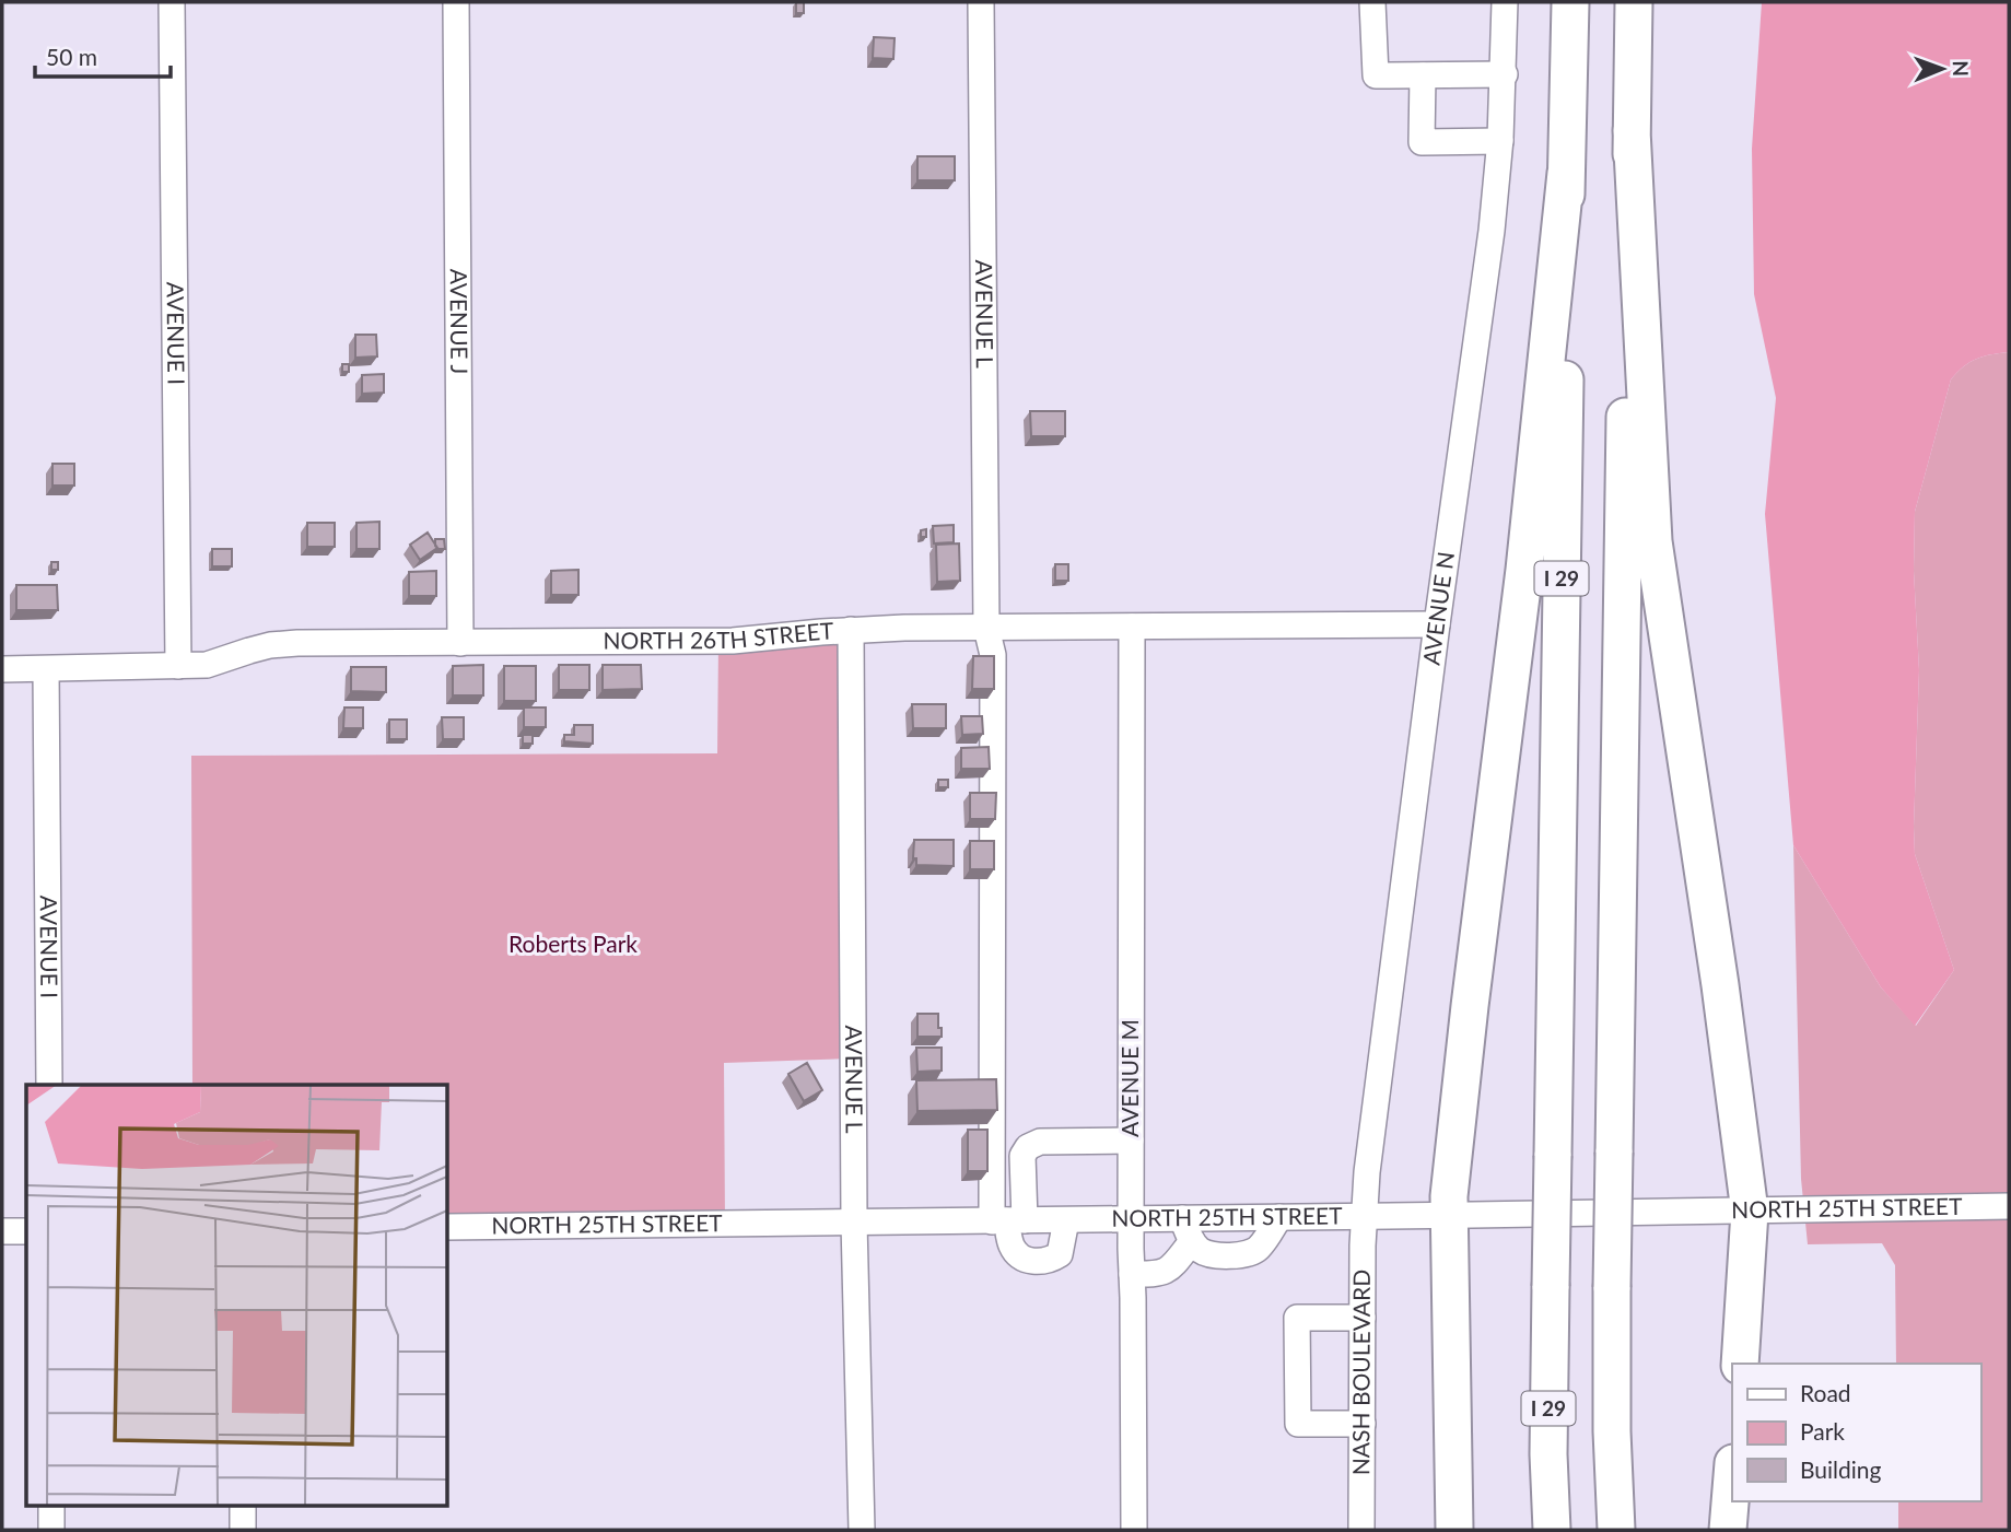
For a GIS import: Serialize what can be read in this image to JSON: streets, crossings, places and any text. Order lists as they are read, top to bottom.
{
  "streets": {
    "highway": ["I 29"],
    "street": [
      "AVENUE L",
      "AVENUE J",
      "AVENUE I",
      "AVENUE N",
      "NORTH 26TH STREET",
      "AVENUE M",
      "NORTH 25TH STREET",
      "NASH BOULEVARD"
    ]
  },
  "crossings": [
    ["AVENUE L", "NORTH 26TH STREET"],
    ["AVENUE L", "NORTH 25TH STREET"],
    ["AVENUE J", "NORTH 26TH STREET"],
    ["AVENUE I", "NORTH 26TH STREET"],
    ["AVENUE N", "NORTH 26TH STREET"],
    ["AVENUE N", "NORTH 25TH STREET"],
    ["AVENUE N", "NASH BOULEVARD"],
    ["NORTH 26TH STREET", "AVENUE M"],
    ["AVENUE M", "NORTH 25TH STREET"],
    ["NORTH 25TH STREET", "NASH BOULEVARD"]
  ],
  "parks": ["Roberts Park"],
  "legend": ["Road", "Park", "Building"],
  "scale_bar": "50 m",
  "north": "right"
}
